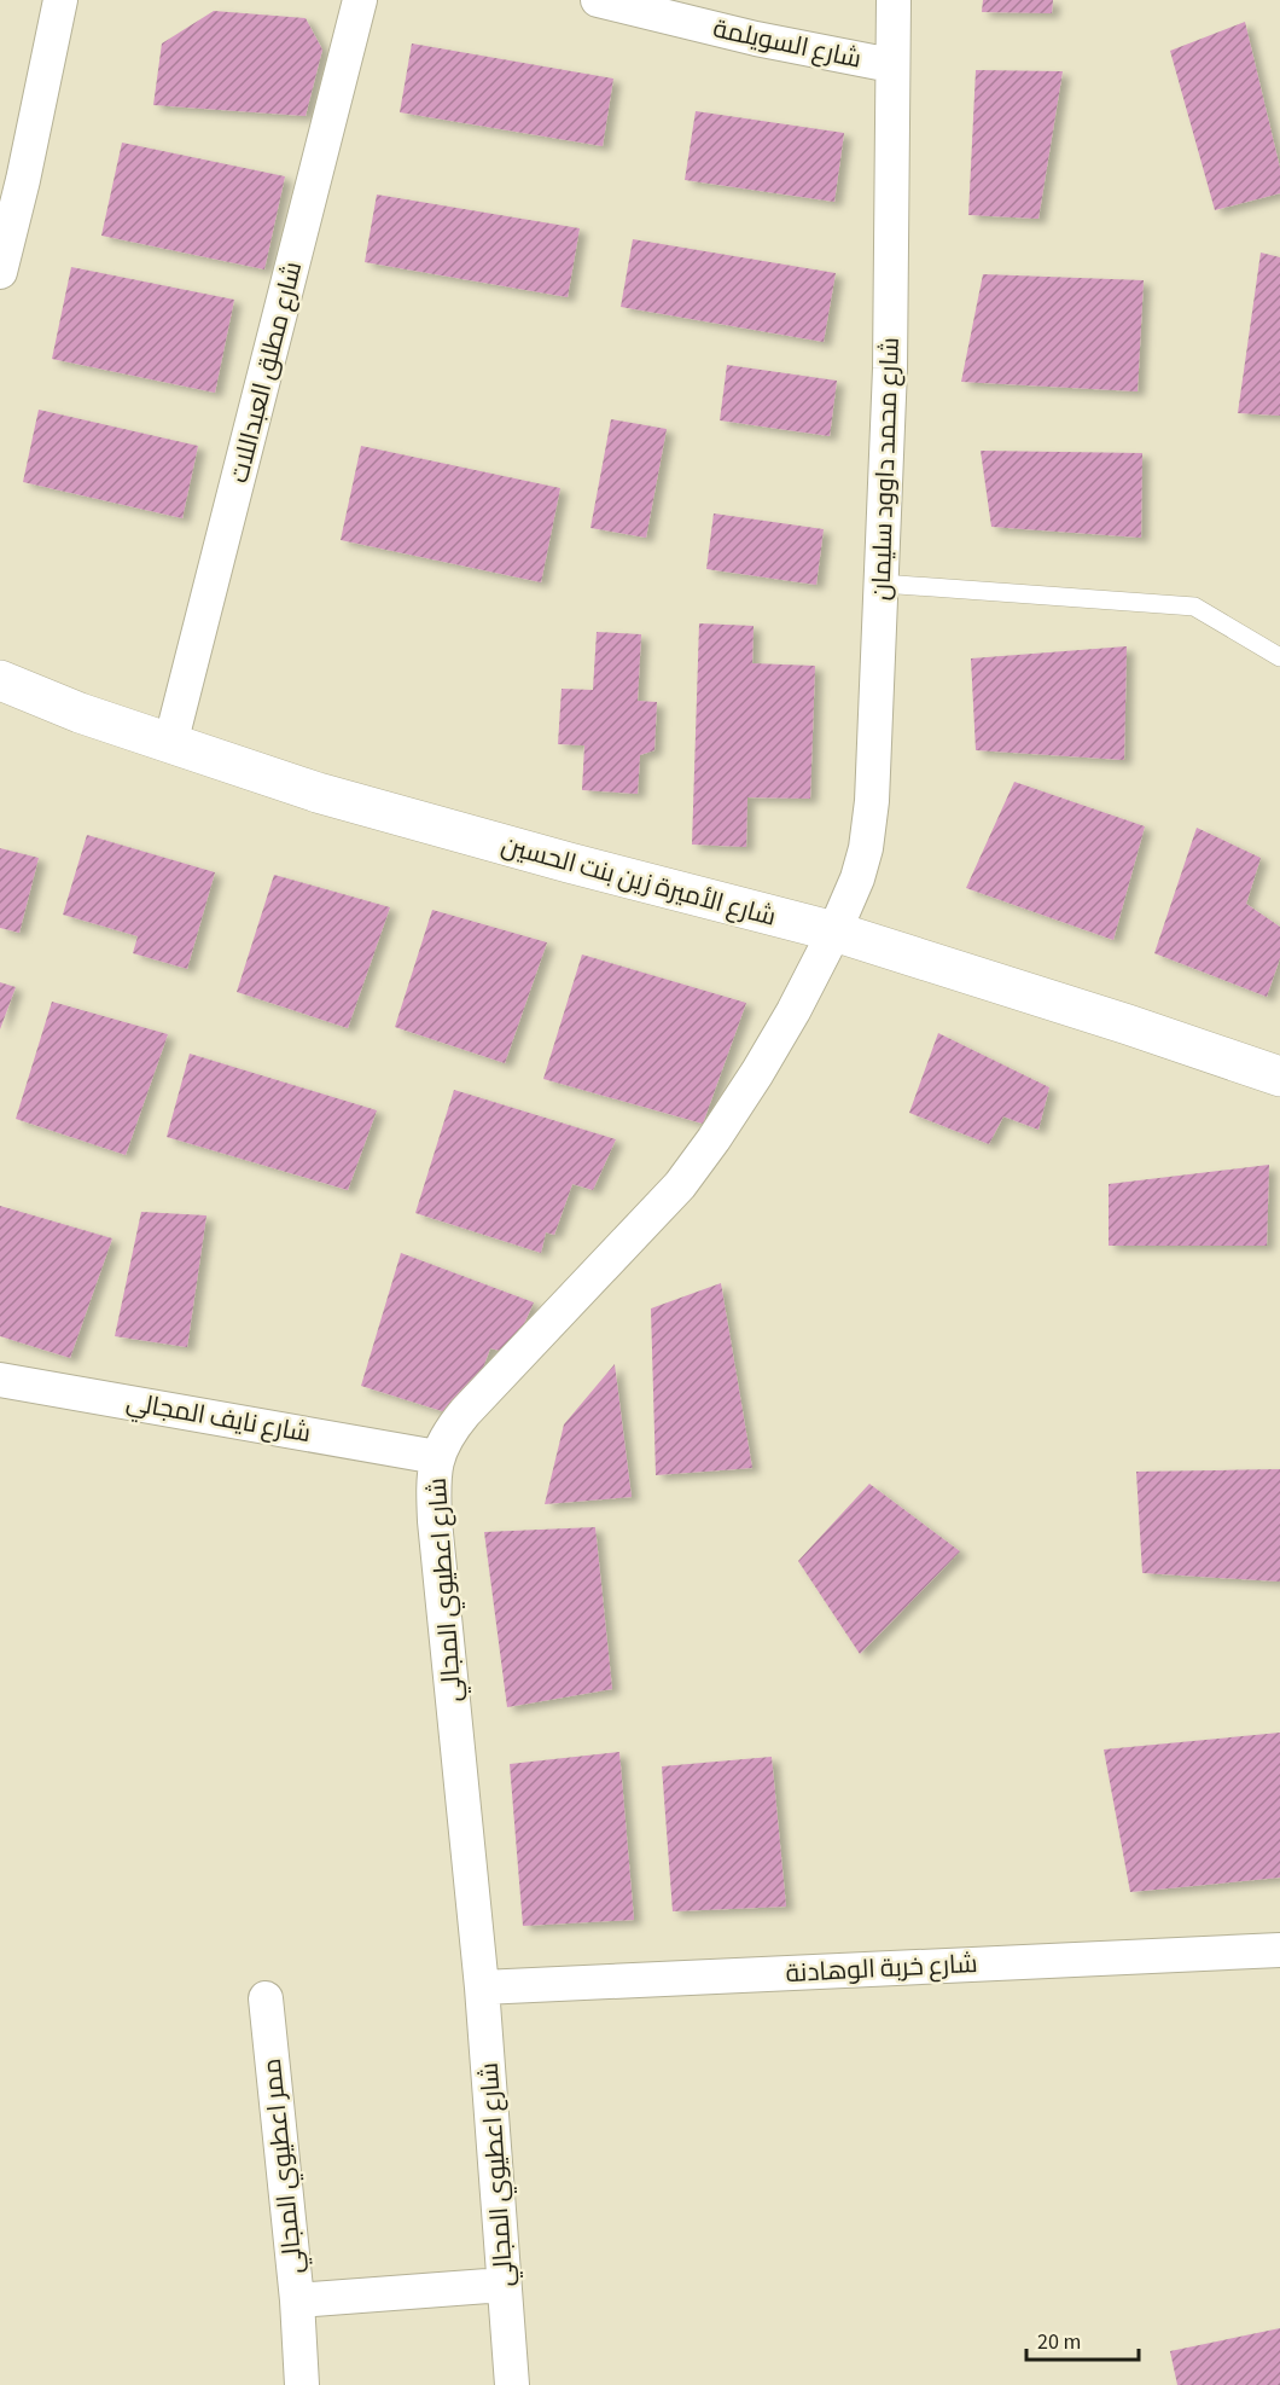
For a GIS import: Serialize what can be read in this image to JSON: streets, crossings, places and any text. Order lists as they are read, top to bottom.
{
  "streets": {
    "street": [
      "شارع السويلمة",
      "شارع مطلق العبداللات",
      "شارع محمد داوود سليمان",
      "شارع الأميرة زين بنت الحسين",
      "شارع نايف المجالي",
      "شارع اعطيوي المجالي",
      "شارع خربة الوهادنة",
      "ممر اعطيوي المجالي"
    ]
  },
  "crossings": [
    ["شارع السويلمة", "شارع محمد داوود سليمان"],
    ["شارع مطلق العبداللات", "شارع الأميرة زين بنت الحسين"],
    ["شارع محمد داوود سليمان", "شارع الأميرة زين بنت الحسين"],
    ["شارع محمد داوود سليمان", "شارع اعطيوي المجالي"],
    ["شارع الأميرة زين بنت الحسين", "شارع اعطيوي المجالي"],
    ["شارع نايف المجالي", "شارع اعطيوي المجالي"],
    ["شارع اعطيوي المجالي", "شارع خربة الوهادنة"],
    ["شارع اعطيوي المجالي", "ممر اعطيوي المجالي"]
  ],
  "scale_bar": "20 m"
}
